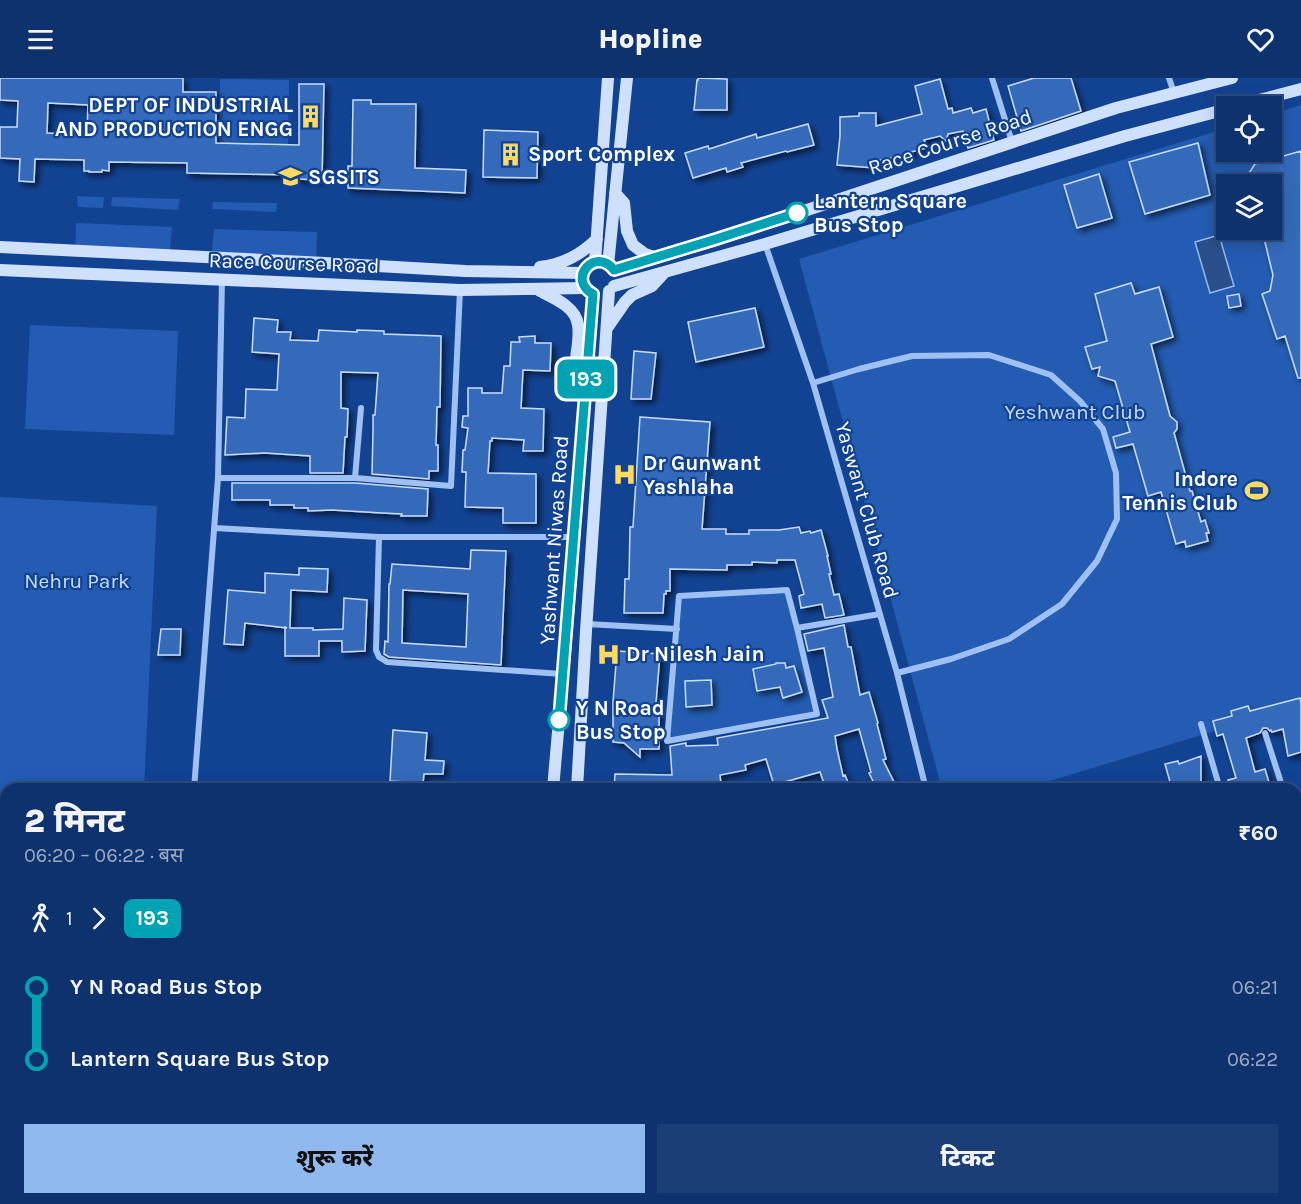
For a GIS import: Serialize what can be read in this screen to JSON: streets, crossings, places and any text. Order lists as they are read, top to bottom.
{
  "streets": {
    "main road": ["Race Course Road", "Yashwant Niwas Road"],
    "street": ["Yaswant Club Road"]
  },
  "crossings": [
    ["Race Course Road", "Yaswant Club Road"],
    ["Race Course Road", "Yashwant Niwas Road"]
  ],
  "parks": ["Yeshwant Club", "Nehru Park"],
  "places": {
    "building": ["DEPT OF INDUSTRIAL AND PRODUCTION ENGG", "Sport Complex"],
    "school or university": ["SGSITS"],
    "other": ["Lantern Square Bus Stop", "Y N Road Bus Stop"],
    "hospital": ["Dr Gunwant Yashlaha", "Dr Nilesh Jain"],
    "sports": ["Indore Tennis Club"]
  },
  "lines": ["bus line 193"],
  "page": {
    "header": "Hopline",
    "on_map": "193",
    "heading": ["2 मिनट", "06:20 – 06:22 · बस", "₹60"],
    "legs": ["1", "193"],
    "list": [
      {
        "name": "Y N Road Bus Stop",
        "value": "06:21"
      },
      {
        "name": "Lantern Square Bus Stop",
        "value": "06:22"
      }
    ],
    "buttons": ["शुरू करें", "टिकट"]
  }
}
